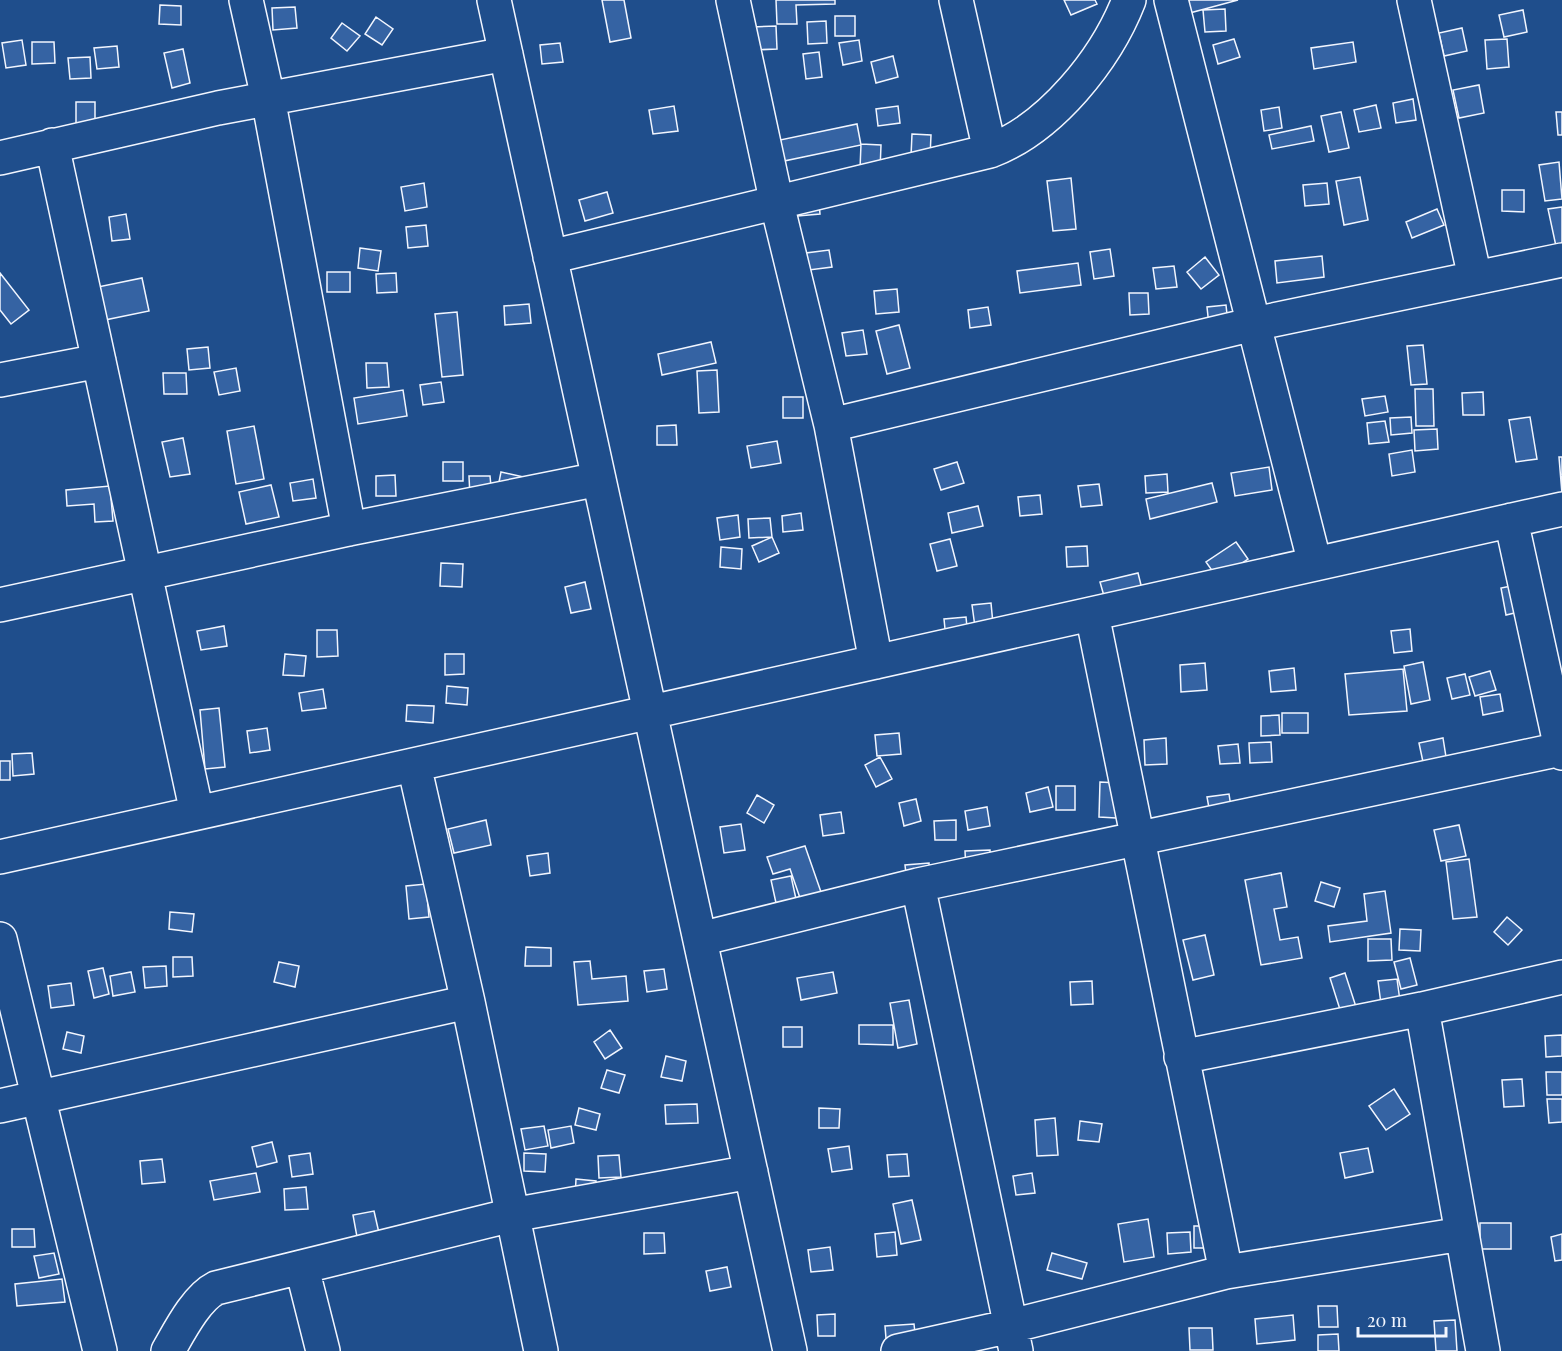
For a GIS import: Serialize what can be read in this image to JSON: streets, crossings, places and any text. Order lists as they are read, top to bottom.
{
  "scale_bar": "20 m"
}
